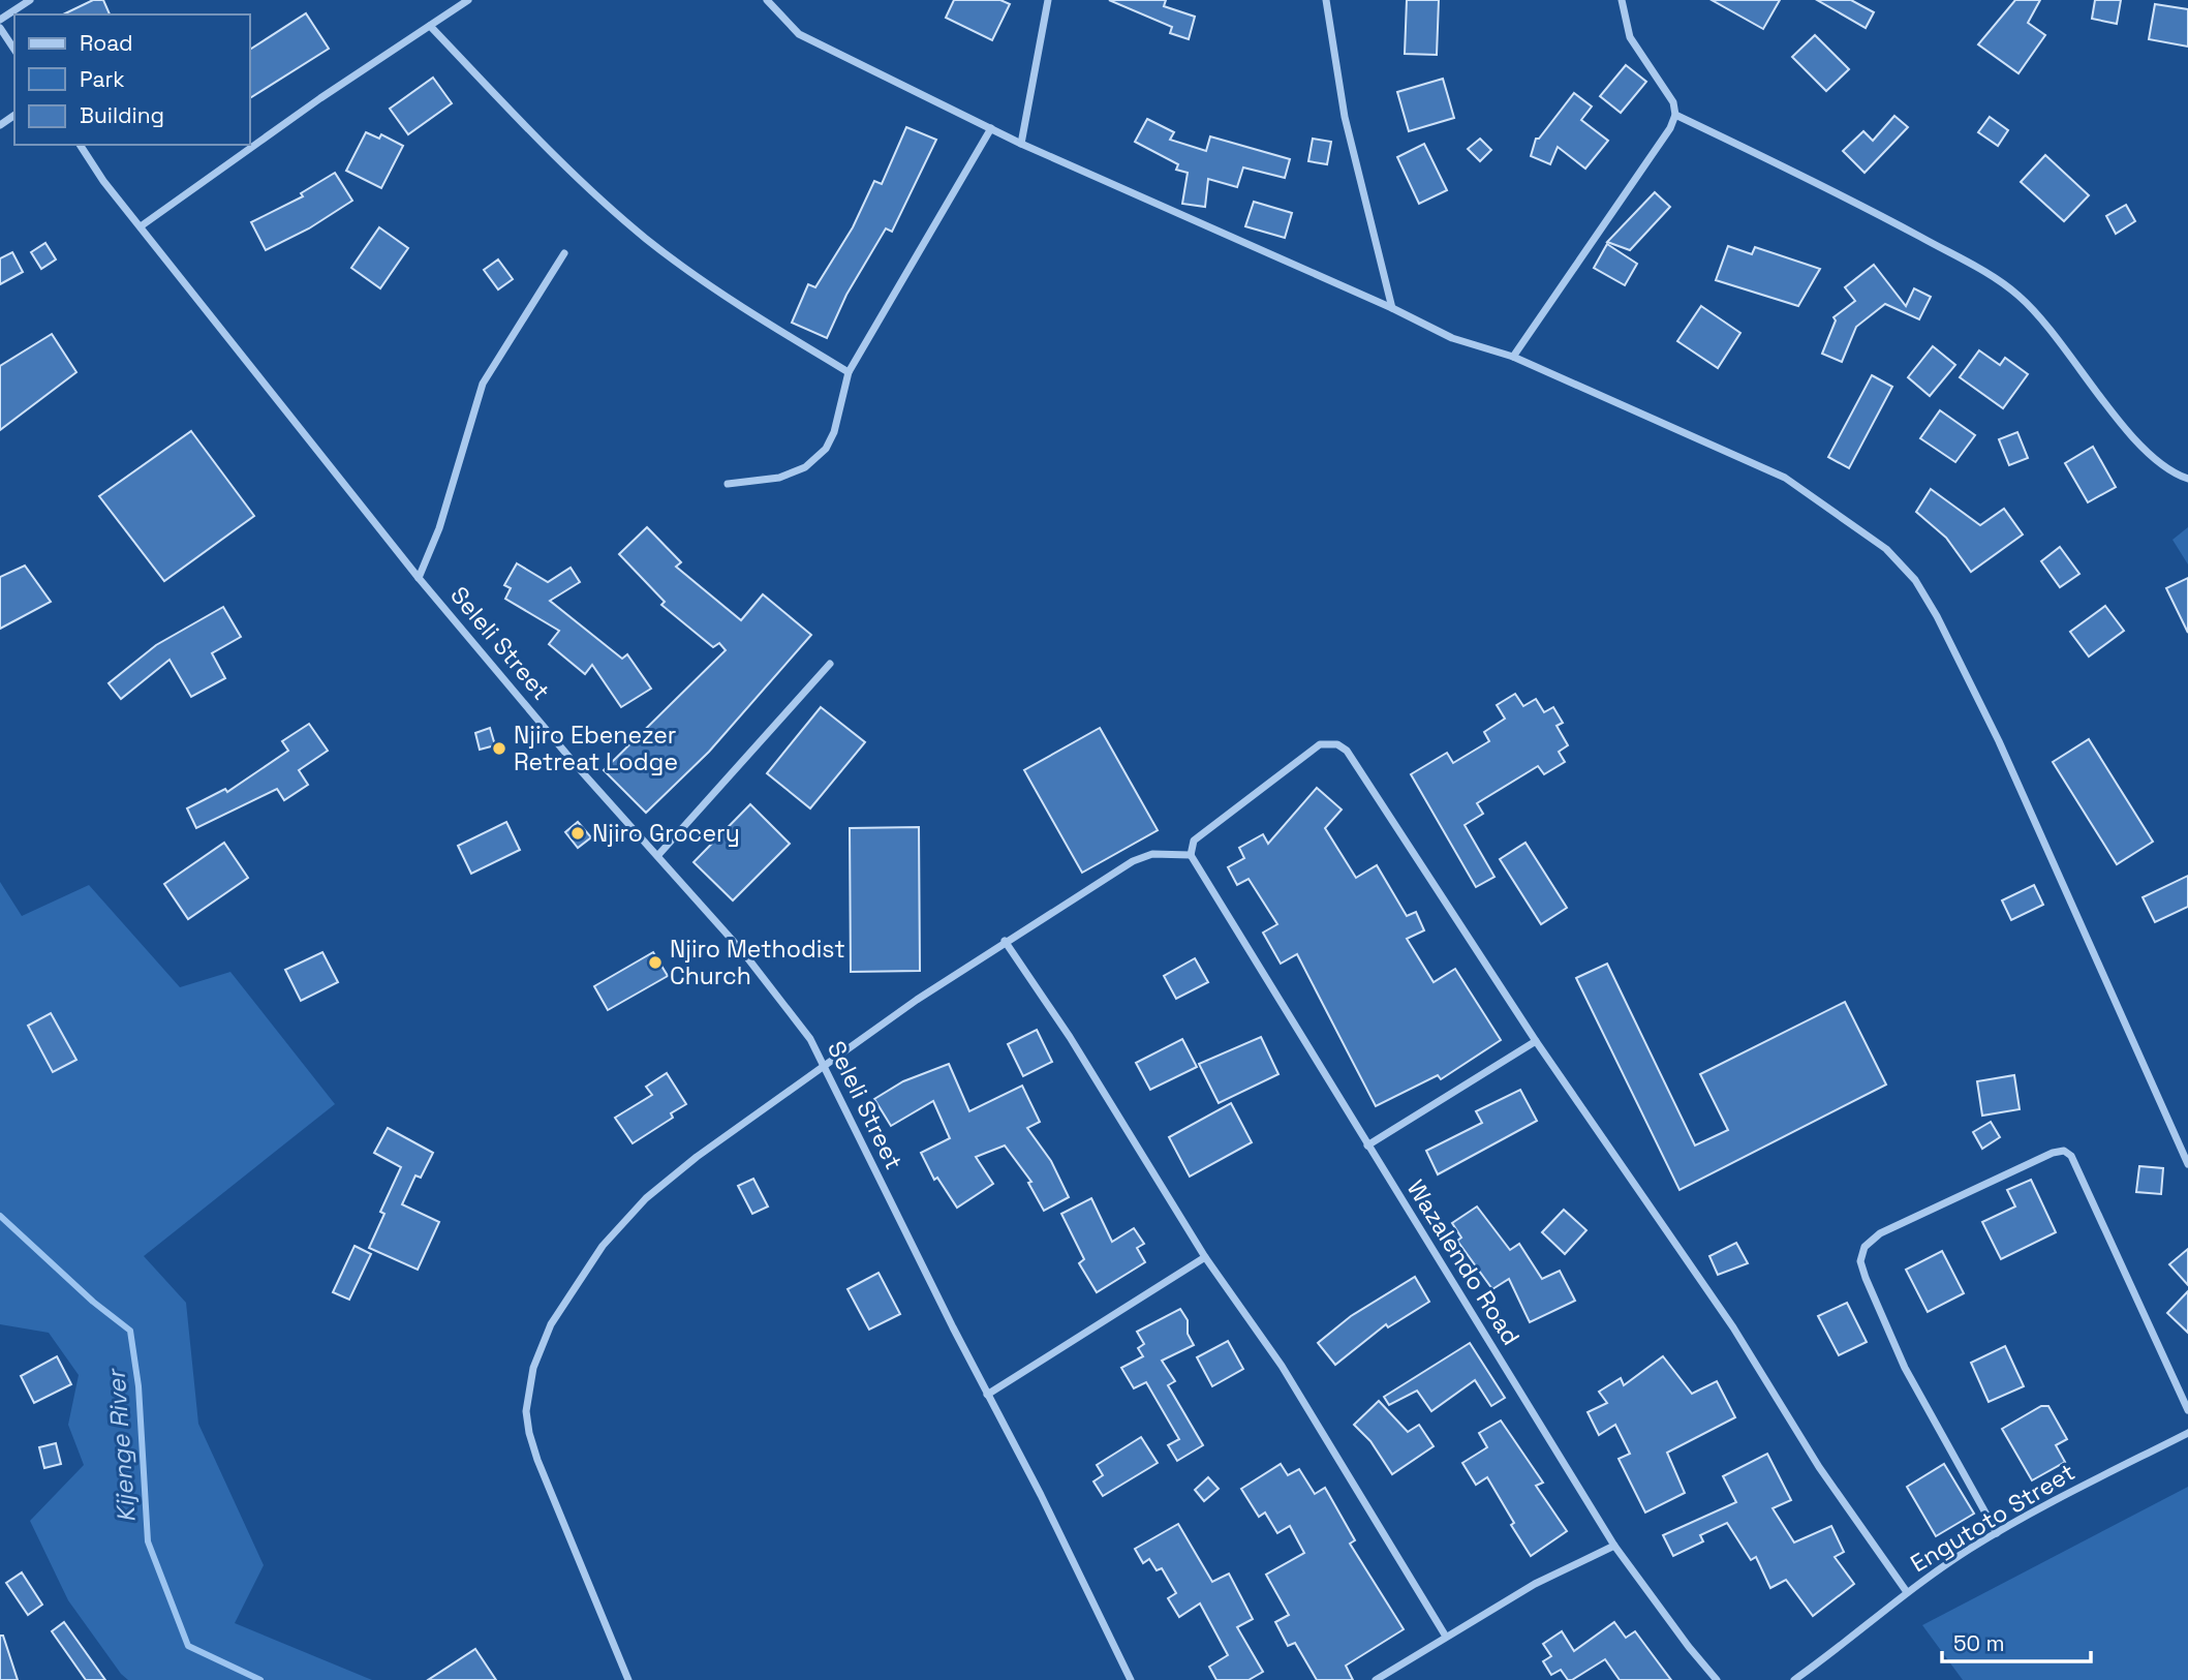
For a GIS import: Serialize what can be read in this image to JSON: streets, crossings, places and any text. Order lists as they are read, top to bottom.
{
  "streets": {
    "street": ["Seleli Street", "Wazalendo Road", "Engutoto Street"]
  },
  "water": ["Kijenge River"],
  "places": ["Njiro Ebenezer Retreat Lodge", "Njiro Grocery", "Njiro Methodist Church"],
  "legend": ["Road", "Park", "Building"],
  "scale_bar": "50 m"
}
